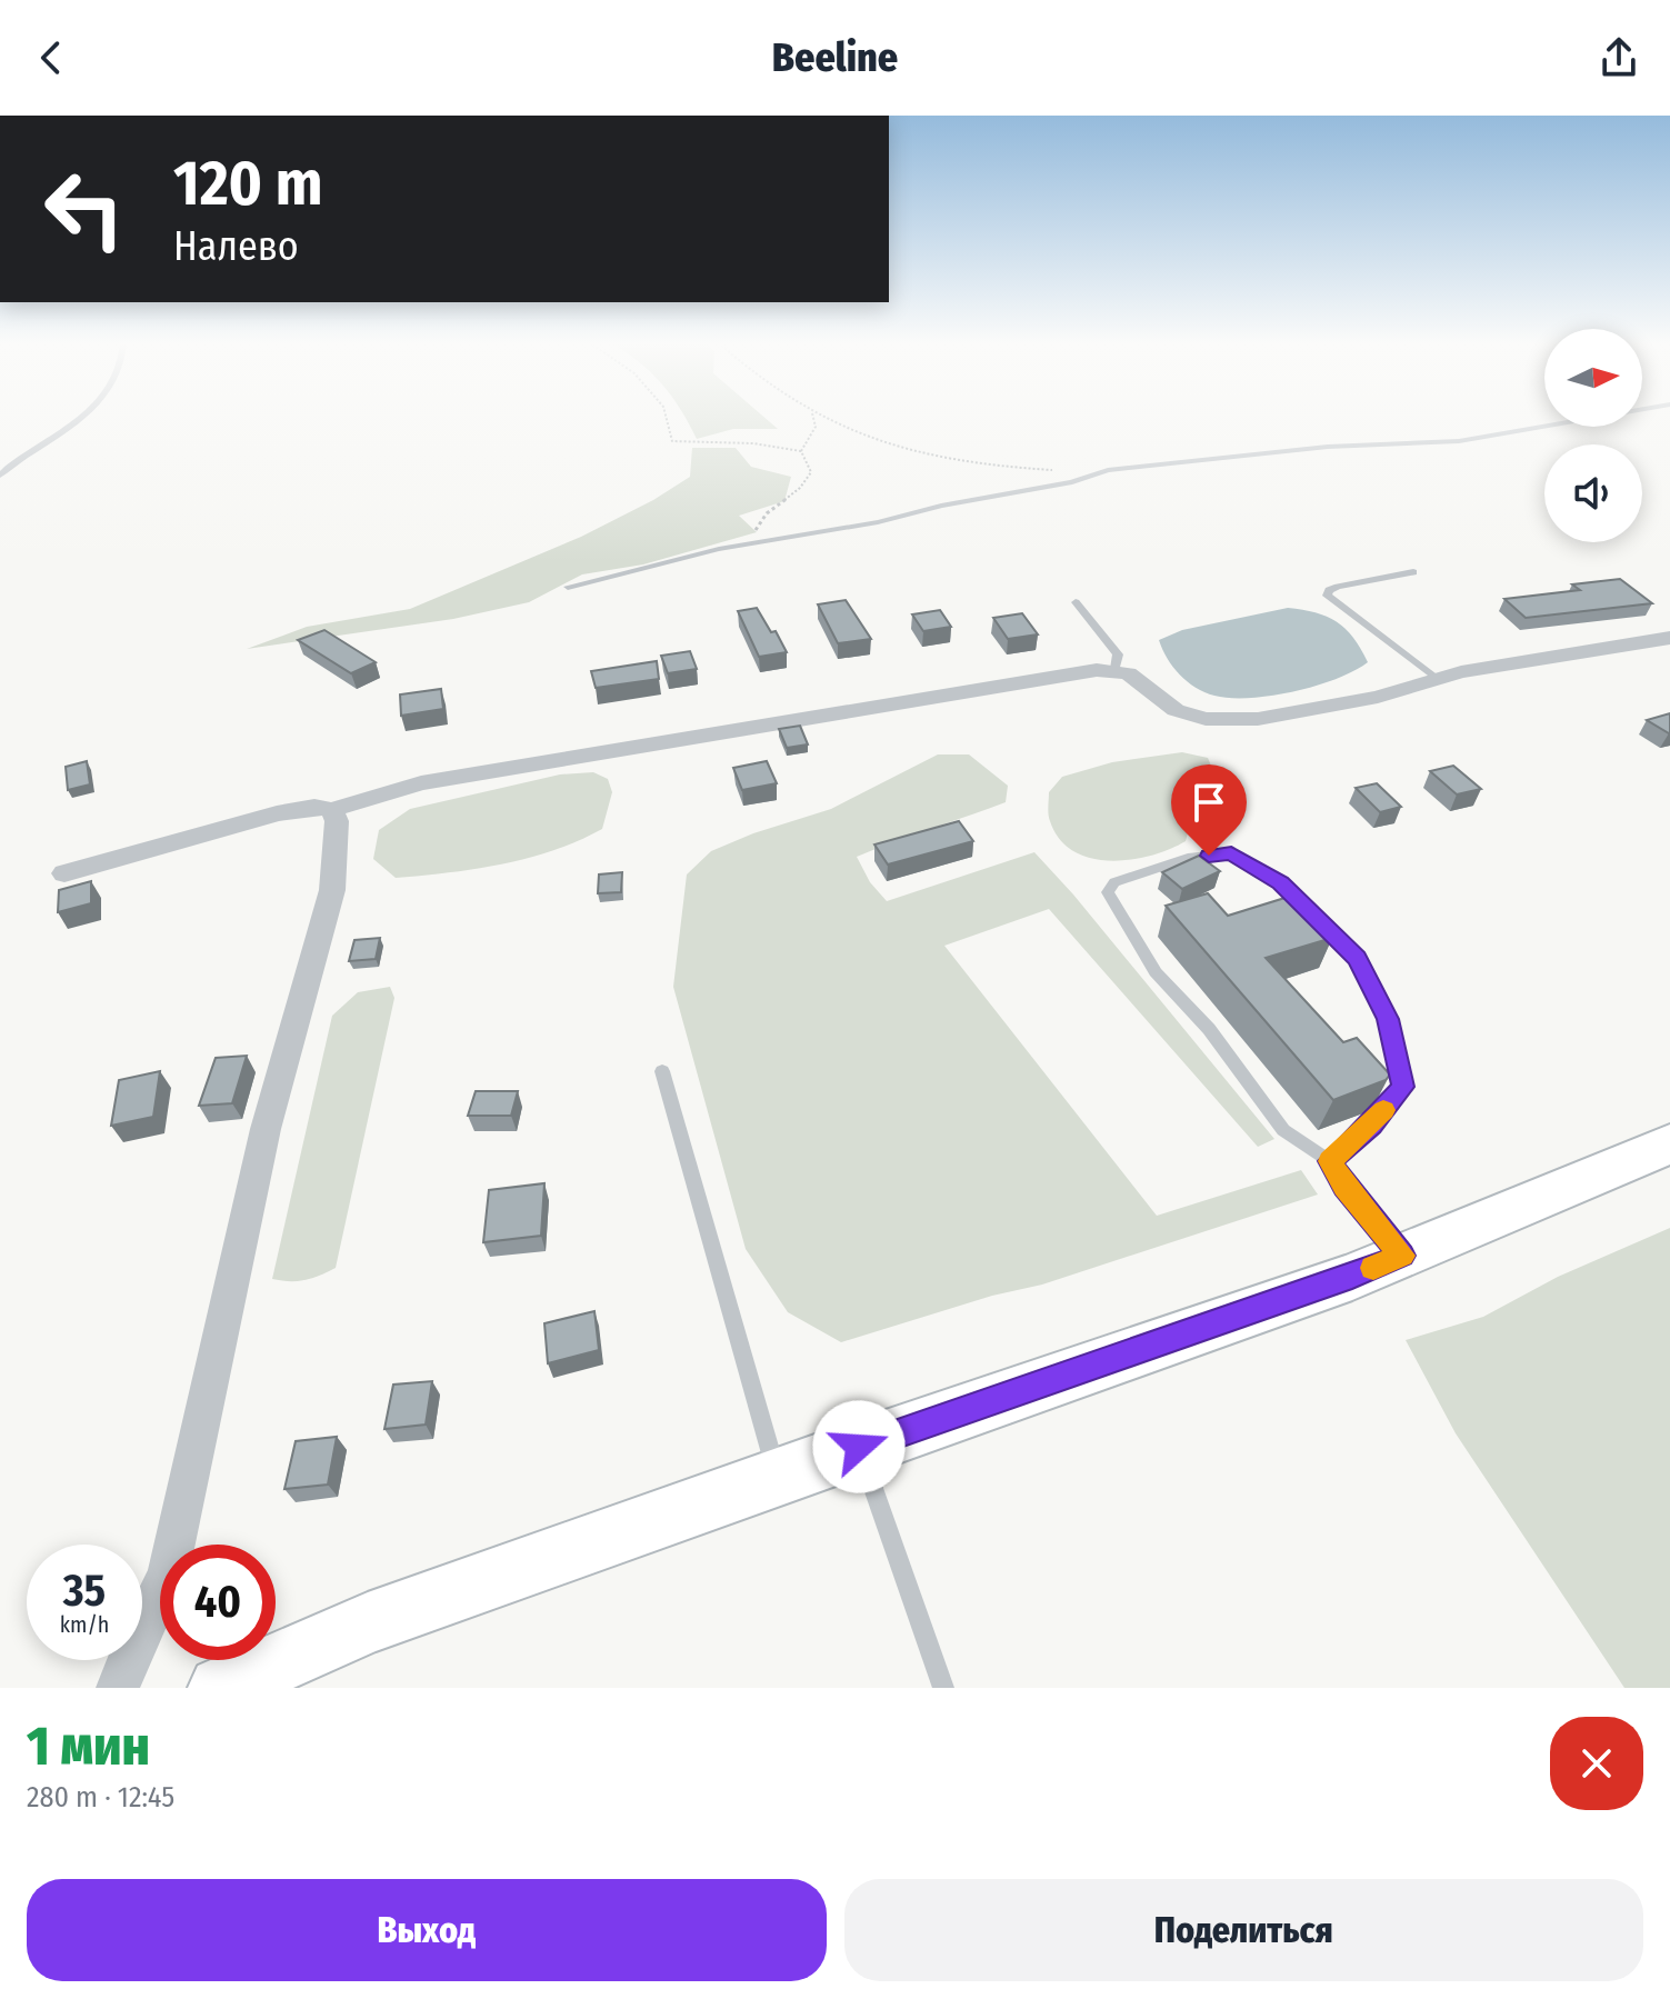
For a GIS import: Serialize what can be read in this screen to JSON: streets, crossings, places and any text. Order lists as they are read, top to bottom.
{
  "north": "right",
  "page": {
    "header": "Beeline",
    "turn": ["120 m", "Налево"],
    "speed": "35 km/h",
    "limit": "40",
    "heading": ["1 мин", "280 m · 12:45"],
    "buttons": ["Выход", "Поделиться"]
  }
}
